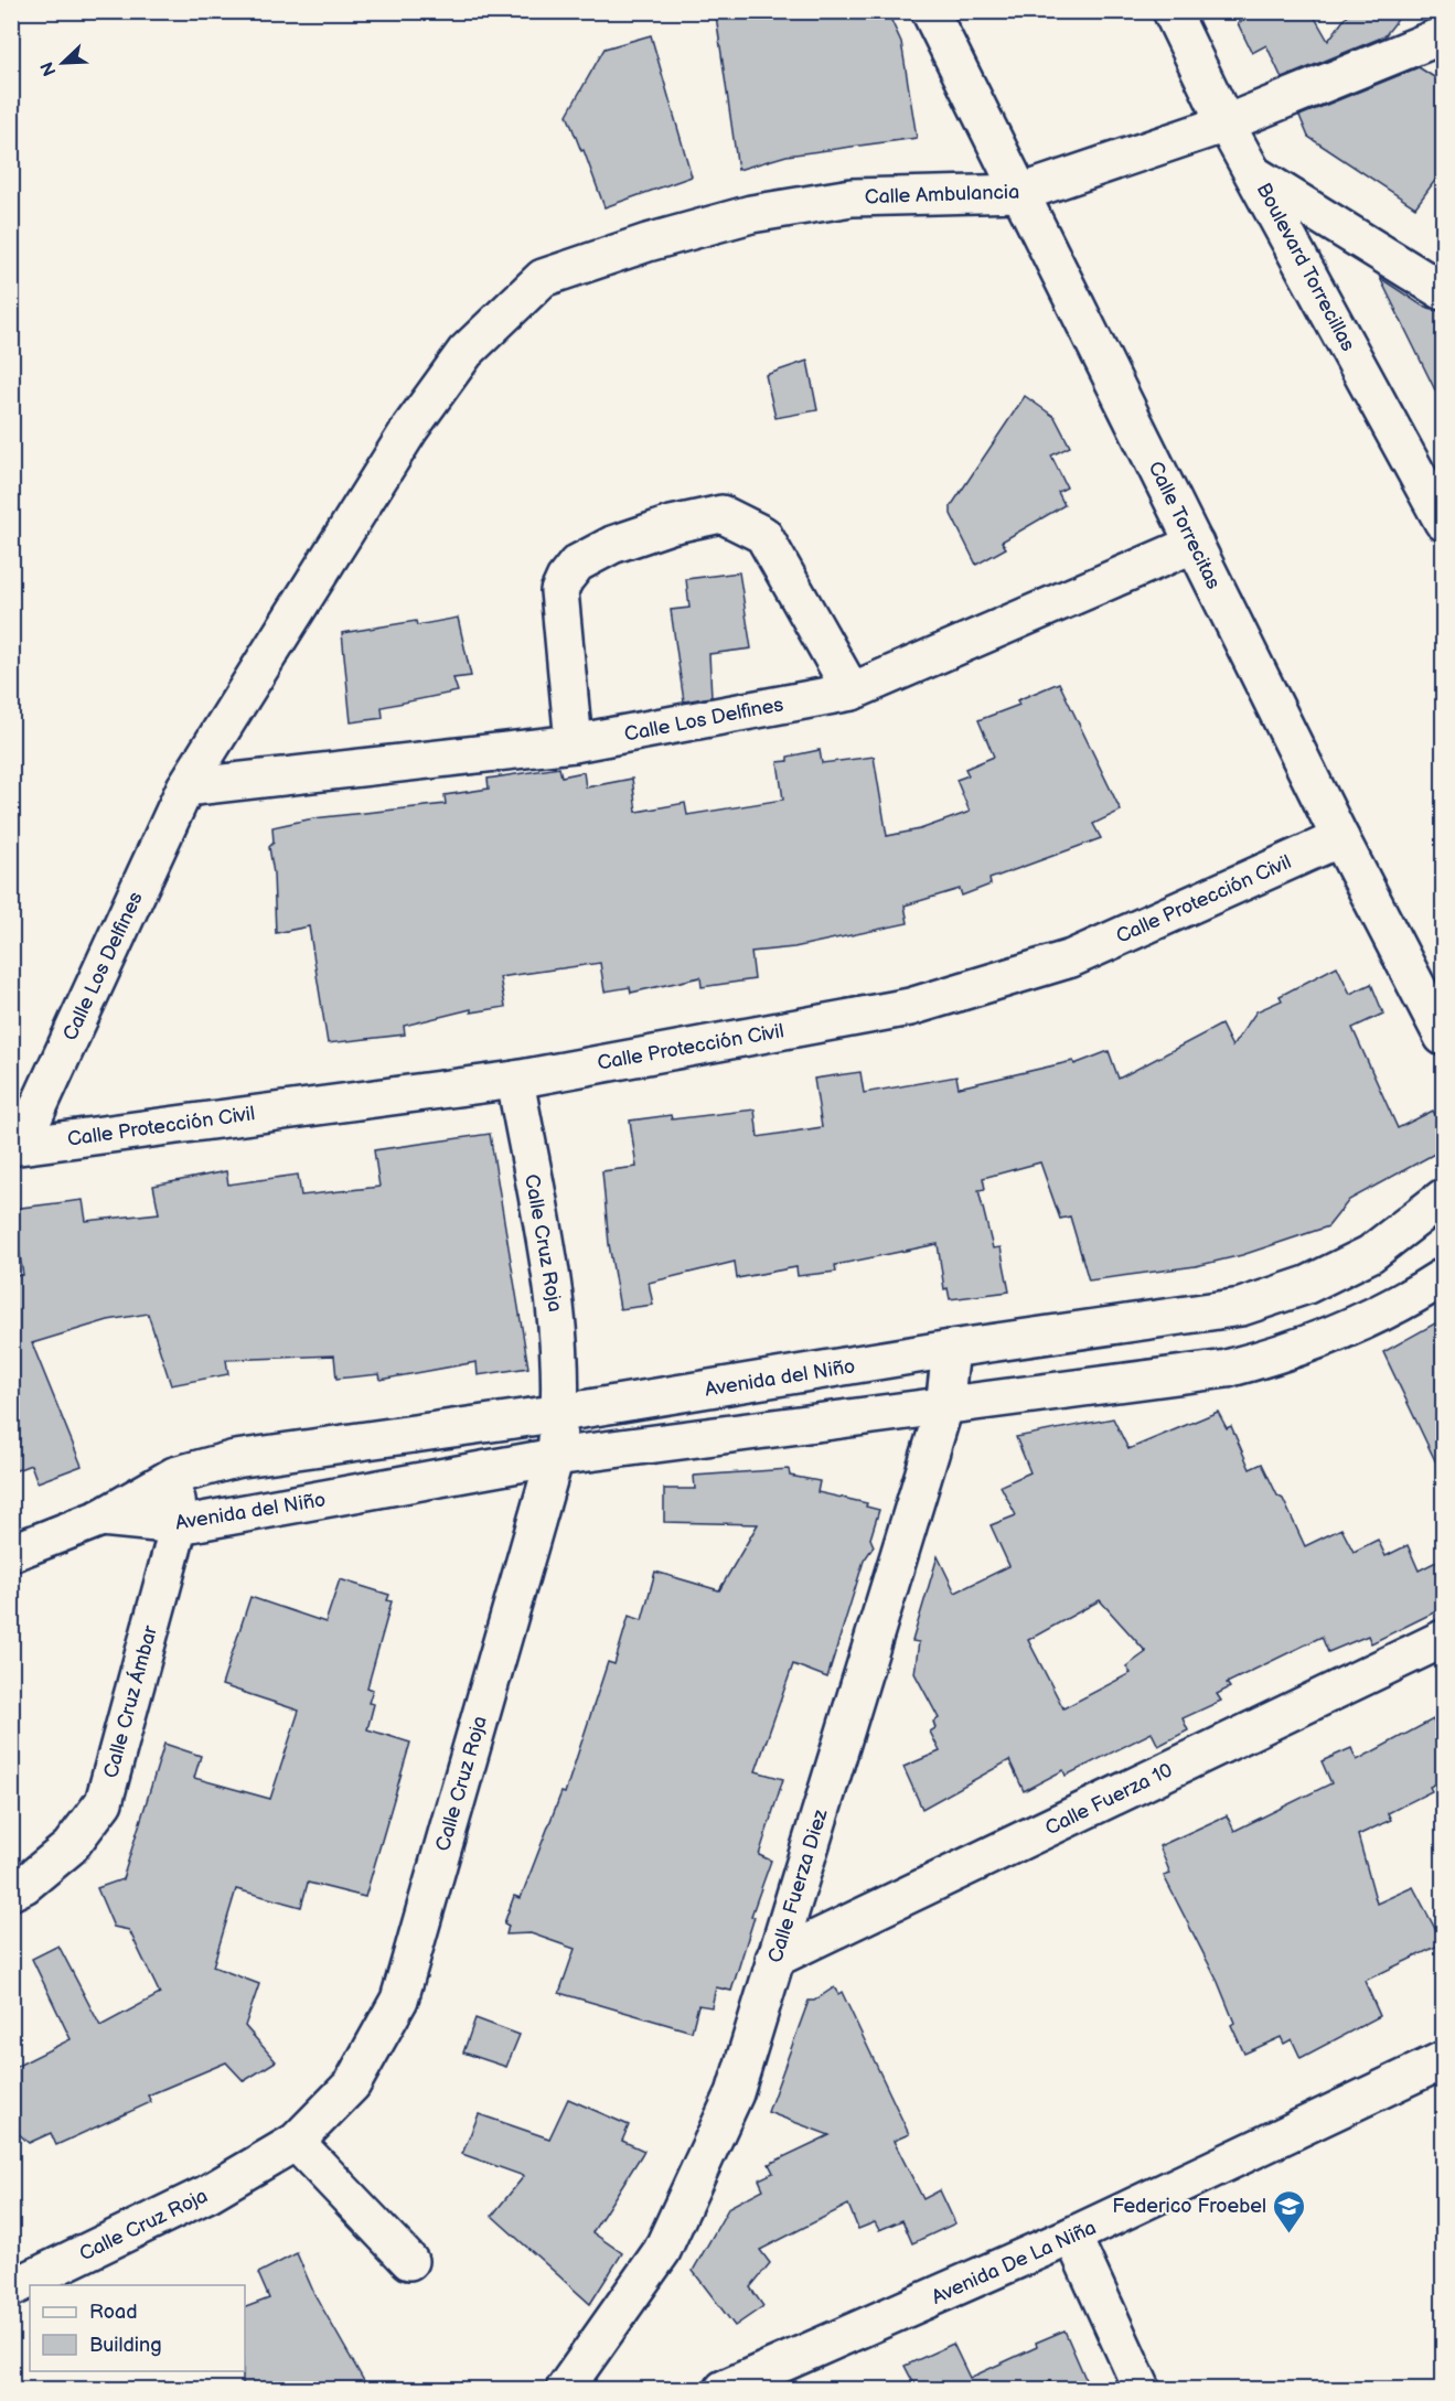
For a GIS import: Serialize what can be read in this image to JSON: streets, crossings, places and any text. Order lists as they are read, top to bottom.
{
  "streets": {
    "street": [
      "Calle Ambulancia",
      "Boulevard Torrecillas",
      "Calle Torrecitas",
      "Calle Los Delfines",
      "Calle Protección Civil",
      "Calle Cruz Roja",
      "Avenida del Niño",
      "Calle Cruz Ámbar",
      "Calle Fuerza 10",
      "Calle Fuerza Diez",
      "Avenida De La Niña"
    ]
  },
  "crossings": [
    ["Calle Ambulancia", "Boulevard Torrecillas"],
    ["Calle Ambulancia", "Calle Torrecitas"],
    ["Calle Ambulancia", "Calle Los Delfines"],
    ["Calle Torrecitas", "Calle Los Delfines"],
    ["Calle Torrecitas", "Calle Protección Civil"],
    ["Calle Los Delfines", "Calle Protección Civil"],
    ["Calle Protección Civil", "Calle Cruz Roja"],
    ["Calle Cruz Roja", "Avenida del Niño"],
    ["Avenida del Niño", "Calle Cruz Ámbar"],
    ["Avenida del Niño", "Calle Fuerza Diez"],
    ["Calle Fuerza 10", "Calle Fuerza Diez"]
  ],
  "places": {
    "school or university": ["Federico Froebel"]
  },
  "legend": ["Road", "Building"],
  "north": "bottom left"
}
